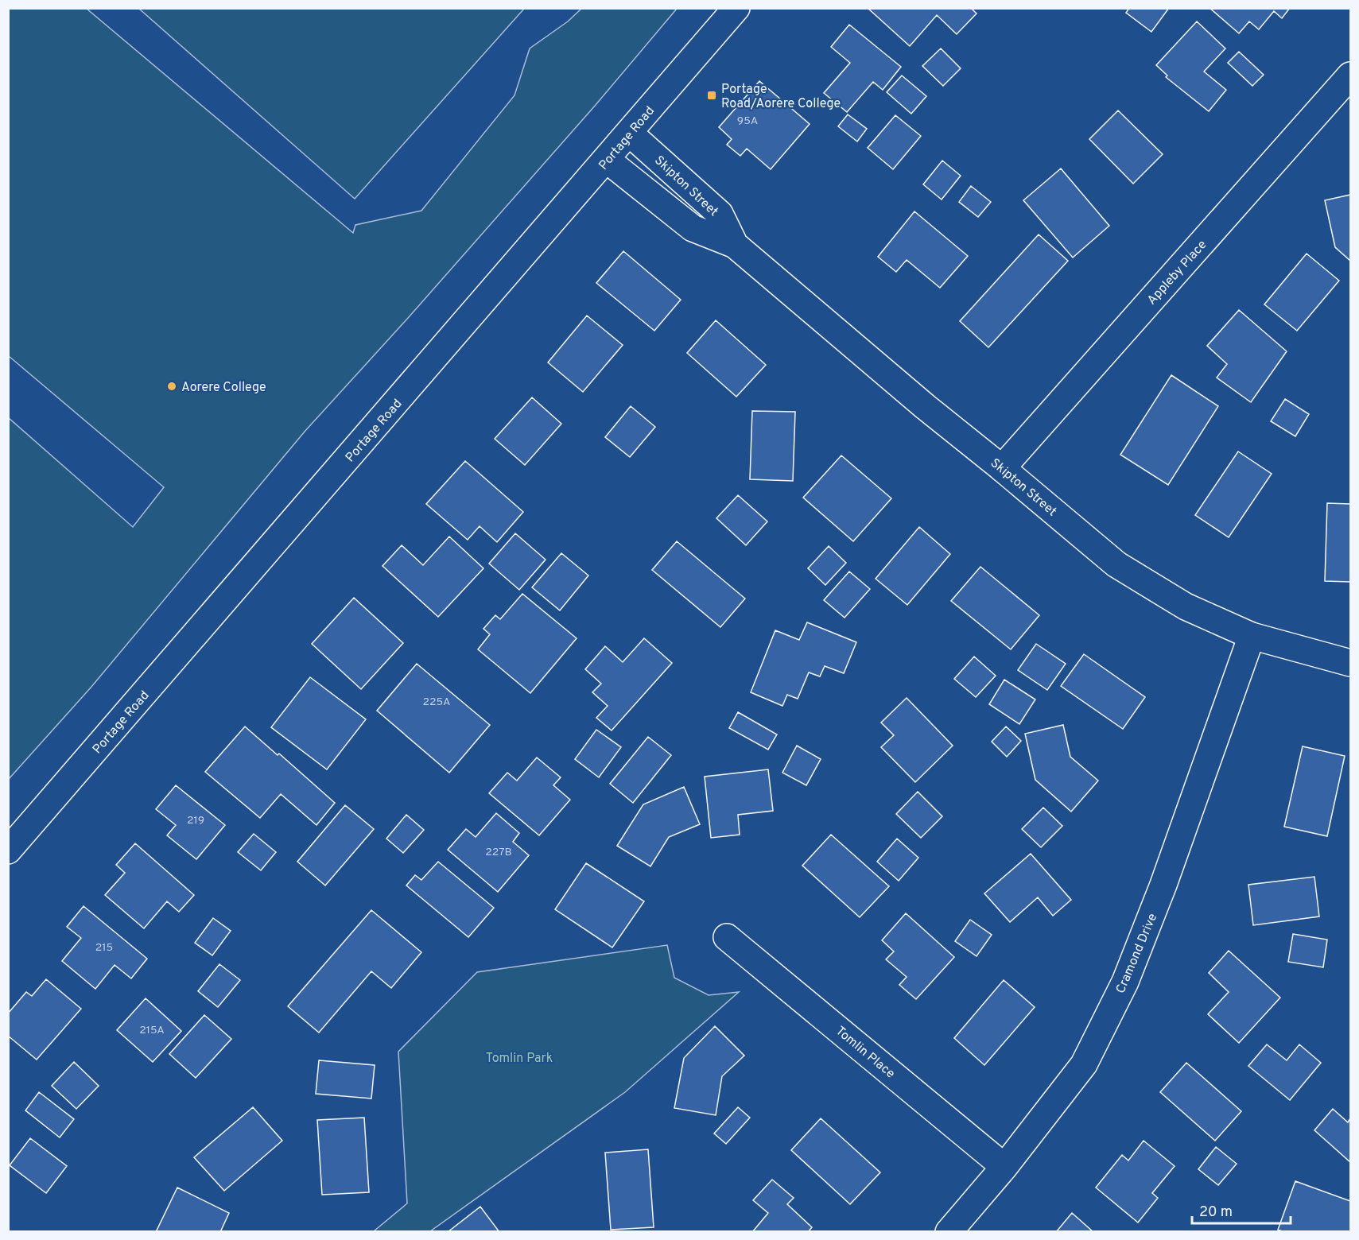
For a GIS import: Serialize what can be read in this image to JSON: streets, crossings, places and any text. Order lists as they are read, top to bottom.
{
  "streets": {
    "main road": [
      "Portage Road",
      "Skipton Street",
      "Appleby Place",
      "Cramond Drive",
      "Tomlin Place"
    ]
  },
  "crossings": [
    ["Portage Road", "Skipton Street"],
    ["Skipton Street", "Appleby Place"],
    ["Skipton Street", "Cramond Drive"],
    ["Cramond Drive", "Tomlin Place"]
  ],
  "parks": ["Tomlin Park"],
  "places": {
    "transit": ["Portage Road/Aorere College"],
    "other": ["Aorere College"]
  },
  "house_numbers": [
    "95A",
    "225A",
    "219",
    "227B",
    "215",
    "215A"
  ],
  "scale_bar": "20 m"
}
